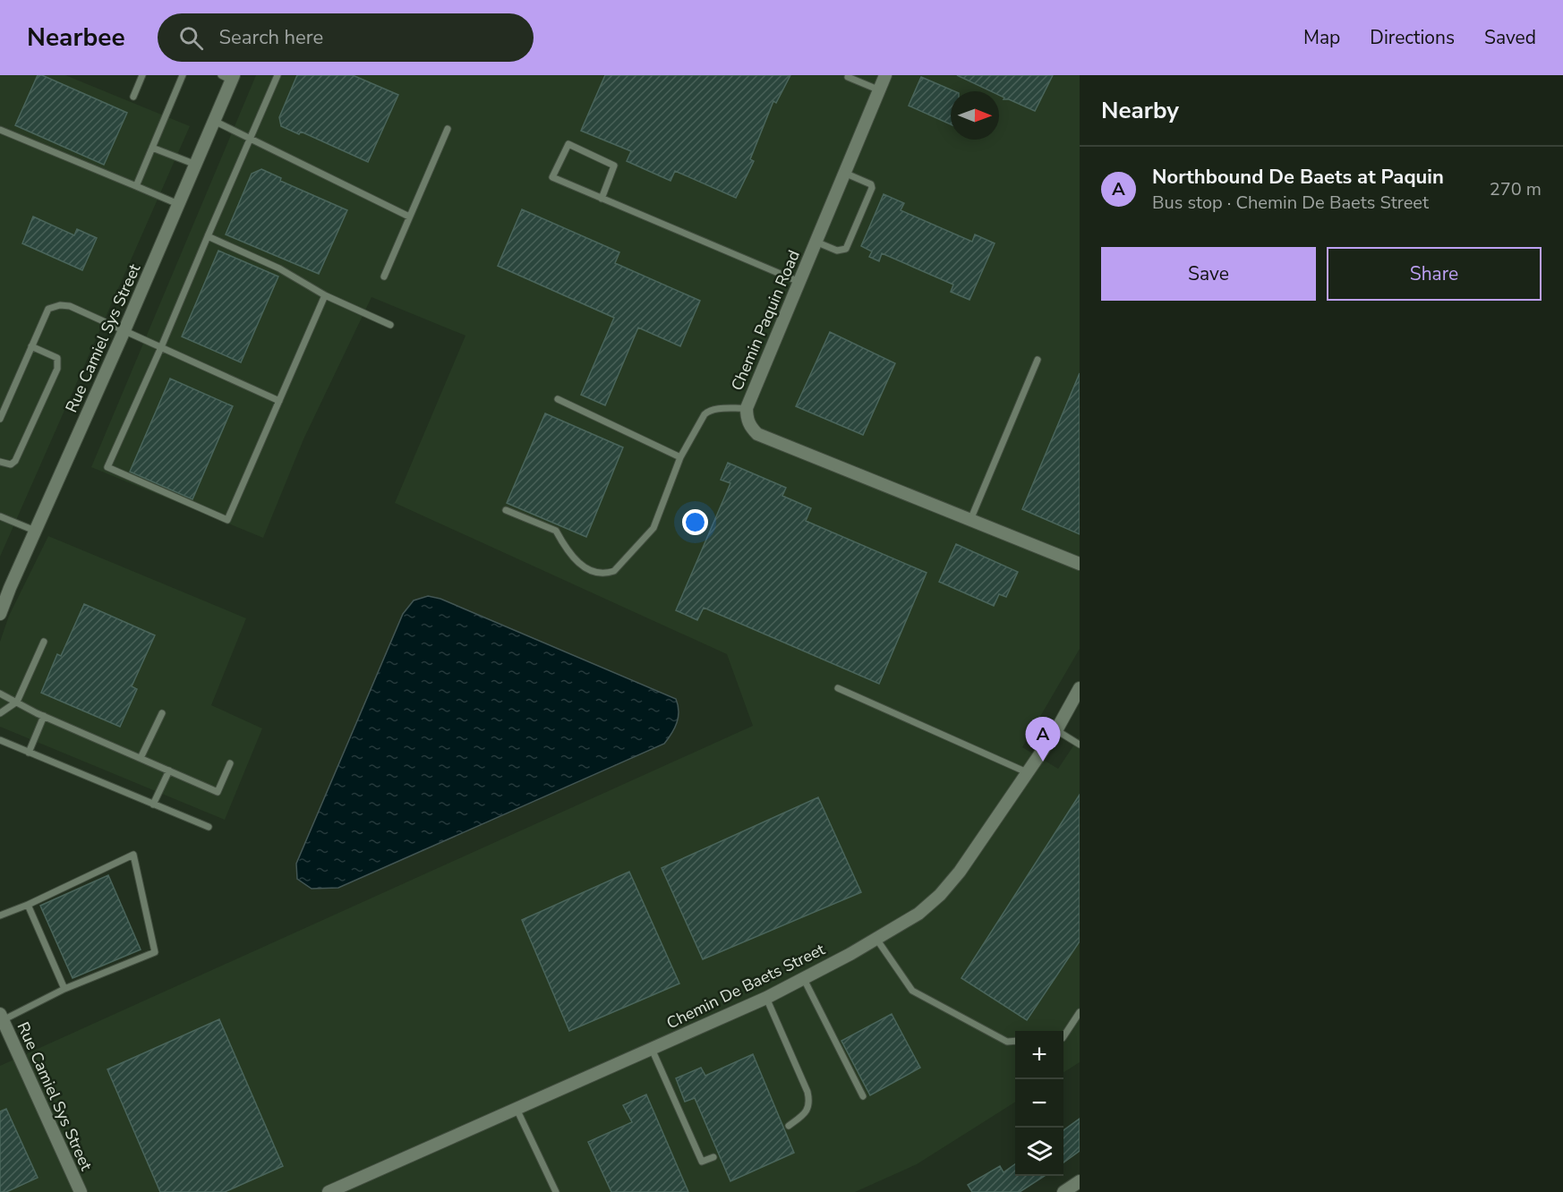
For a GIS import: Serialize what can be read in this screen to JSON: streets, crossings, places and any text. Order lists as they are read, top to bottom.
{
  "streets": {
    "street": ["Chemin Paquin Road", "Rue Camiel Sys Street", "Chemin De Baets Street"]
  },
  "north": "right",
  "page": {
    "header": "Nearbee",
    "search": "Search here",
    "nav": ["Map", "Directions", "Saved"],
    "heading": "Nearby",
    "list": [
      {
        "mark": "A",
        "name": "Northbound De Baets at Paquin",
        "note": "Bus stop · Chemin De Baets Street",
        "value": "270 m"
      }
    ],
    "buttons": ["Save", "Share"],
    "pins": "A",
    "map_buttons": ["+", "−"]
  }
}
